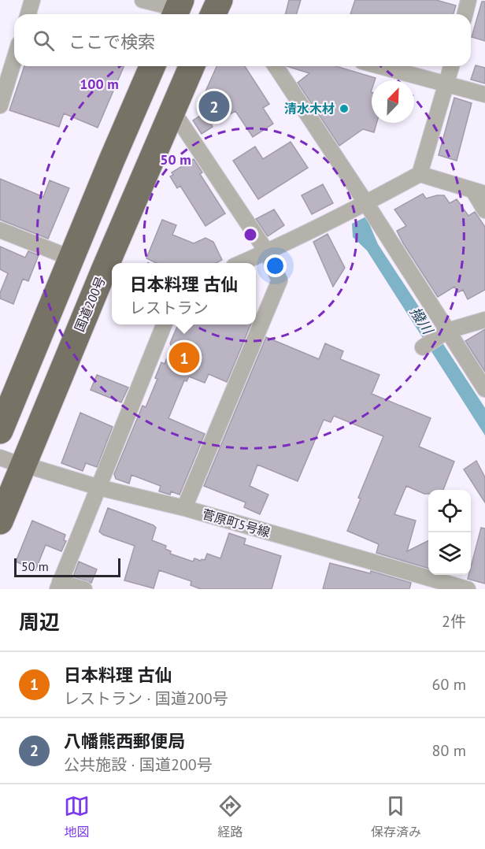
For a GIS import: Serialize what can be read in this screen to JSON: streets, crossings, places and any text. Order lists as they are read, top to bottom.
{
  "streets": {
    "highway": ["国道200号"],
    "street": ["菅原町5号線"]
  },
  "crossings": [
    ["国道200号", "菅原町5号線"]
  ],
  "water": ["撥川"],
  "places": ["清水木材"],
  "scale_bar": "50 m",
  "north": "top right",
  "page": {
    "search": "ここで検索",
    "pins": ["2", "1"],
    "popup": ["日本料理 古仙", "レストラン"],
    "scale": "50 m",
    "heading": ["周辺", "2件"],
    "list": [
      {
        "mark": "1",
        "name": "日本料理 古仙",
        "note": "レストラン · 国道200号",
        "value": "60 m"
      },
      {
        "mark": "2",
        "name": "八幡熊西郵便局",
        "note": "公共施設 · 国道200号",
        "value": "80 m"
      }
    ],
    "nav": ["地図", "経路", "保存済み"]
  },
  "rings": ["100 m", "50 m"]
}
